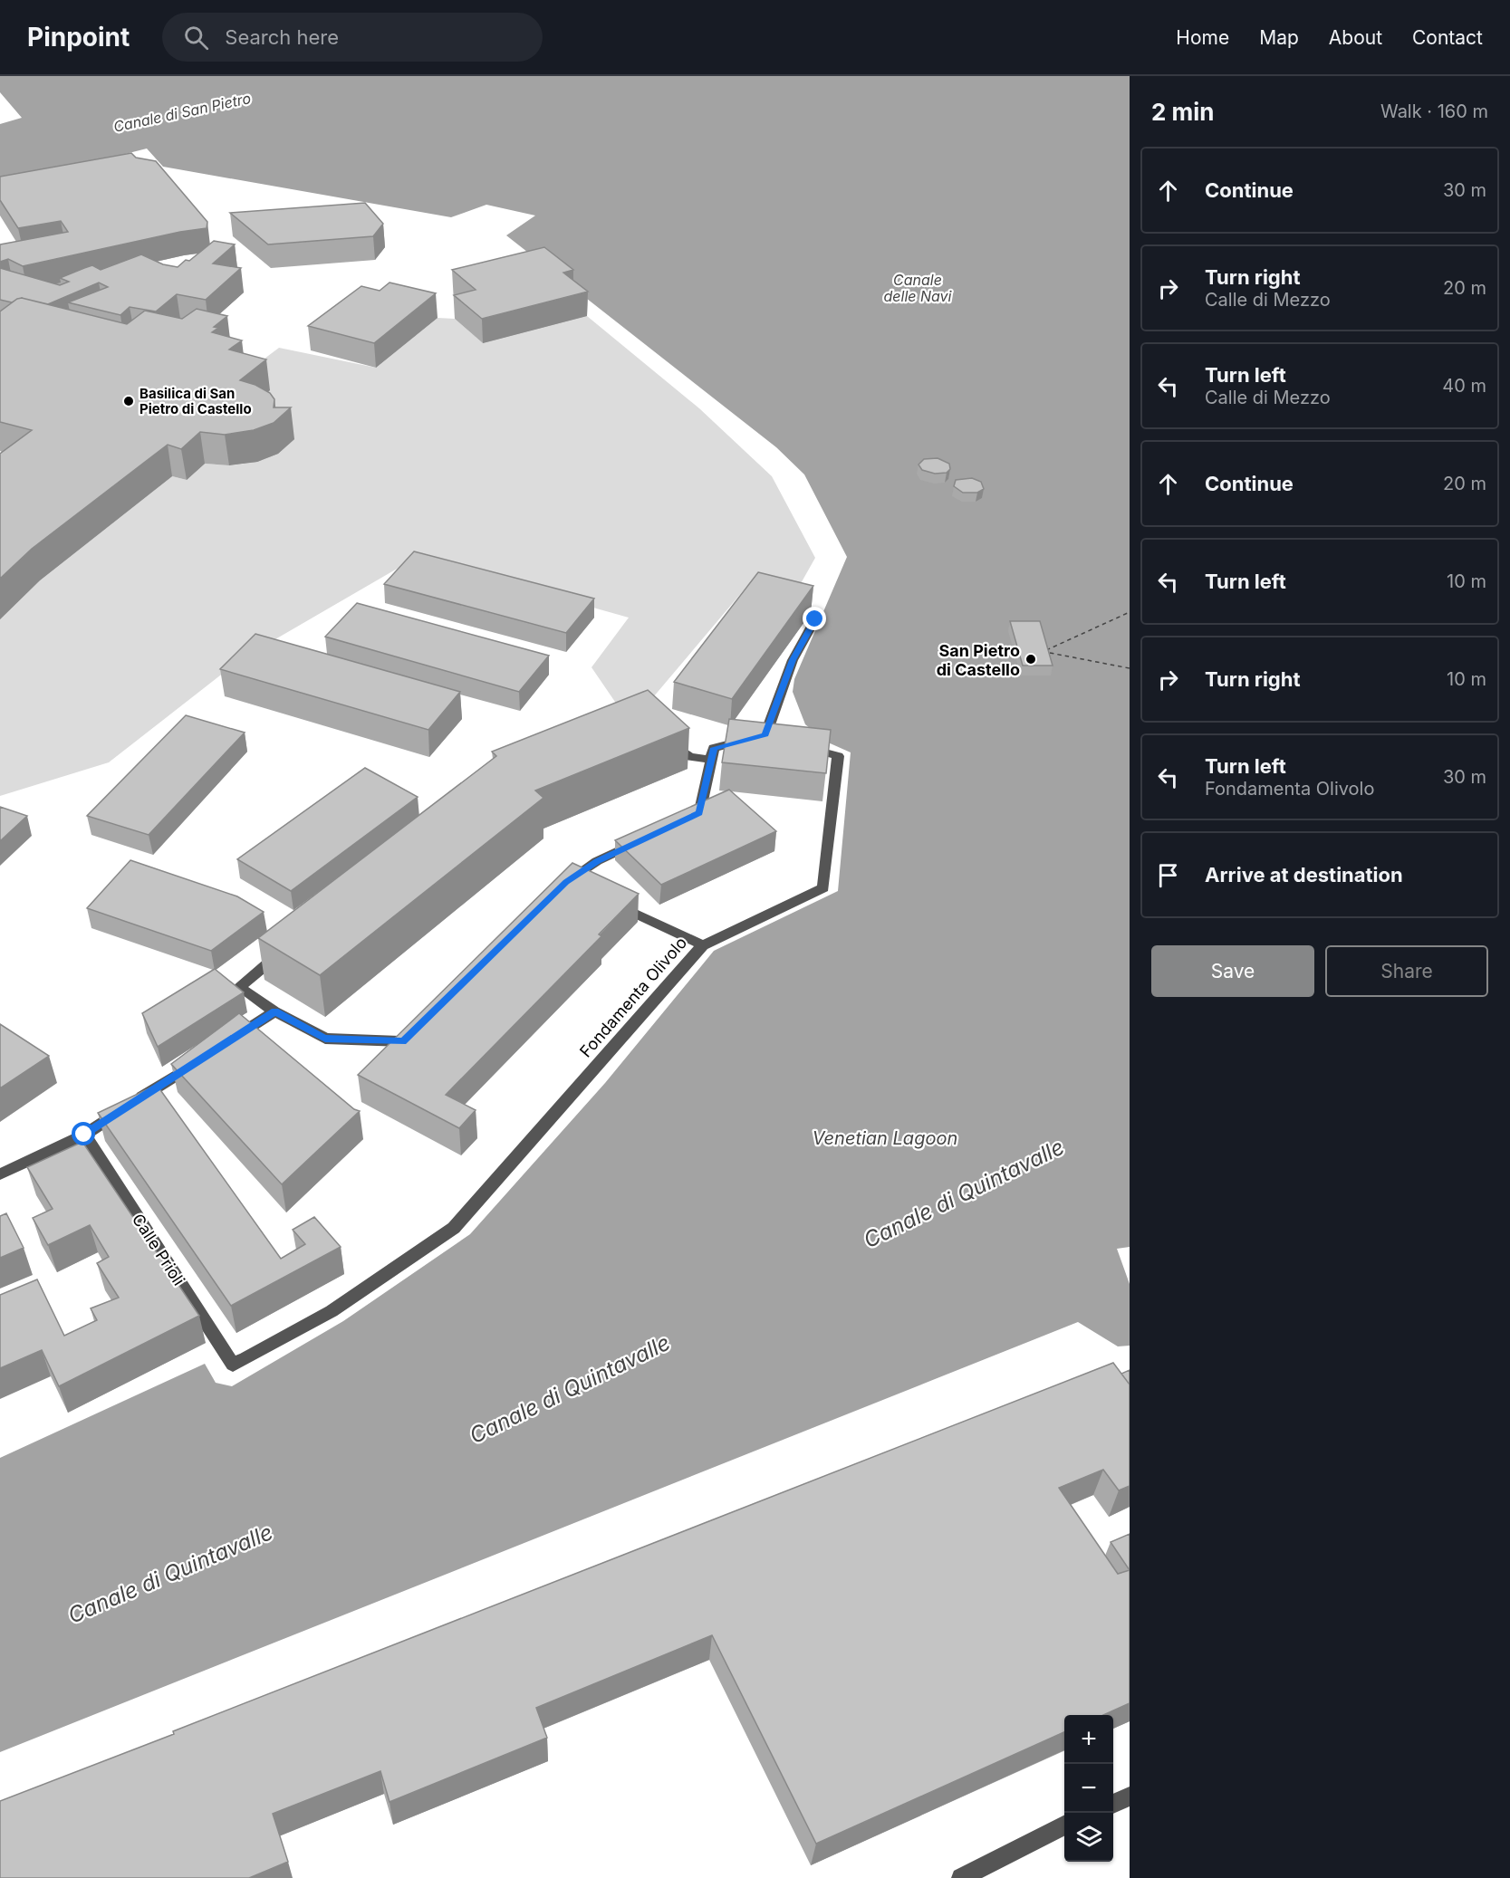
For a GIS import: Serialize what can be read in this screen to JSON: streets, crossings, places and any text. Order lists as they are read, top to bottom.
{
  "streets": {
    "street": ["Fondamenta Olivolo", "Calle Prioli"]
  },
  "crossings": [
    ["Fondamenta Olivolo", "Calle Prioli"]
  ],
  "water": [
    "Canale di San Pietro",
    "Canale delle Navi",
    "Venetian Lagoon",
    "Canale di Quintavalle"
  ],
  "places": ["Basilica di San Pietro di Castello", "San Pietro di Castello"],
  "page": {
    "header": "Pinpoint",
    "search": "Search here",
    "nav": [
      "Home",
      "Map",
      "About",
      "Contact"
    ],
    "heading": ["2 min", "Walk · 160 m"],
    "list": [
      ["Continue", "30 m"],
      ["Turn right", "Calle di Mezzo", "20 m"],
      ["Turn left", "Calle di Mezzo", "40 m"],
      ["Continue", "20 m"],
      ["Turn left", "10 m"],
      ["Turn right", "10 m"],
      ["Turn left", "Fondamenta Olivolo", "30 m"],
      "Arrive at destination"
    ],
    "buttons": ["Save", "Share"],
    "map_buttons": ["+", "−"]
  }
}
